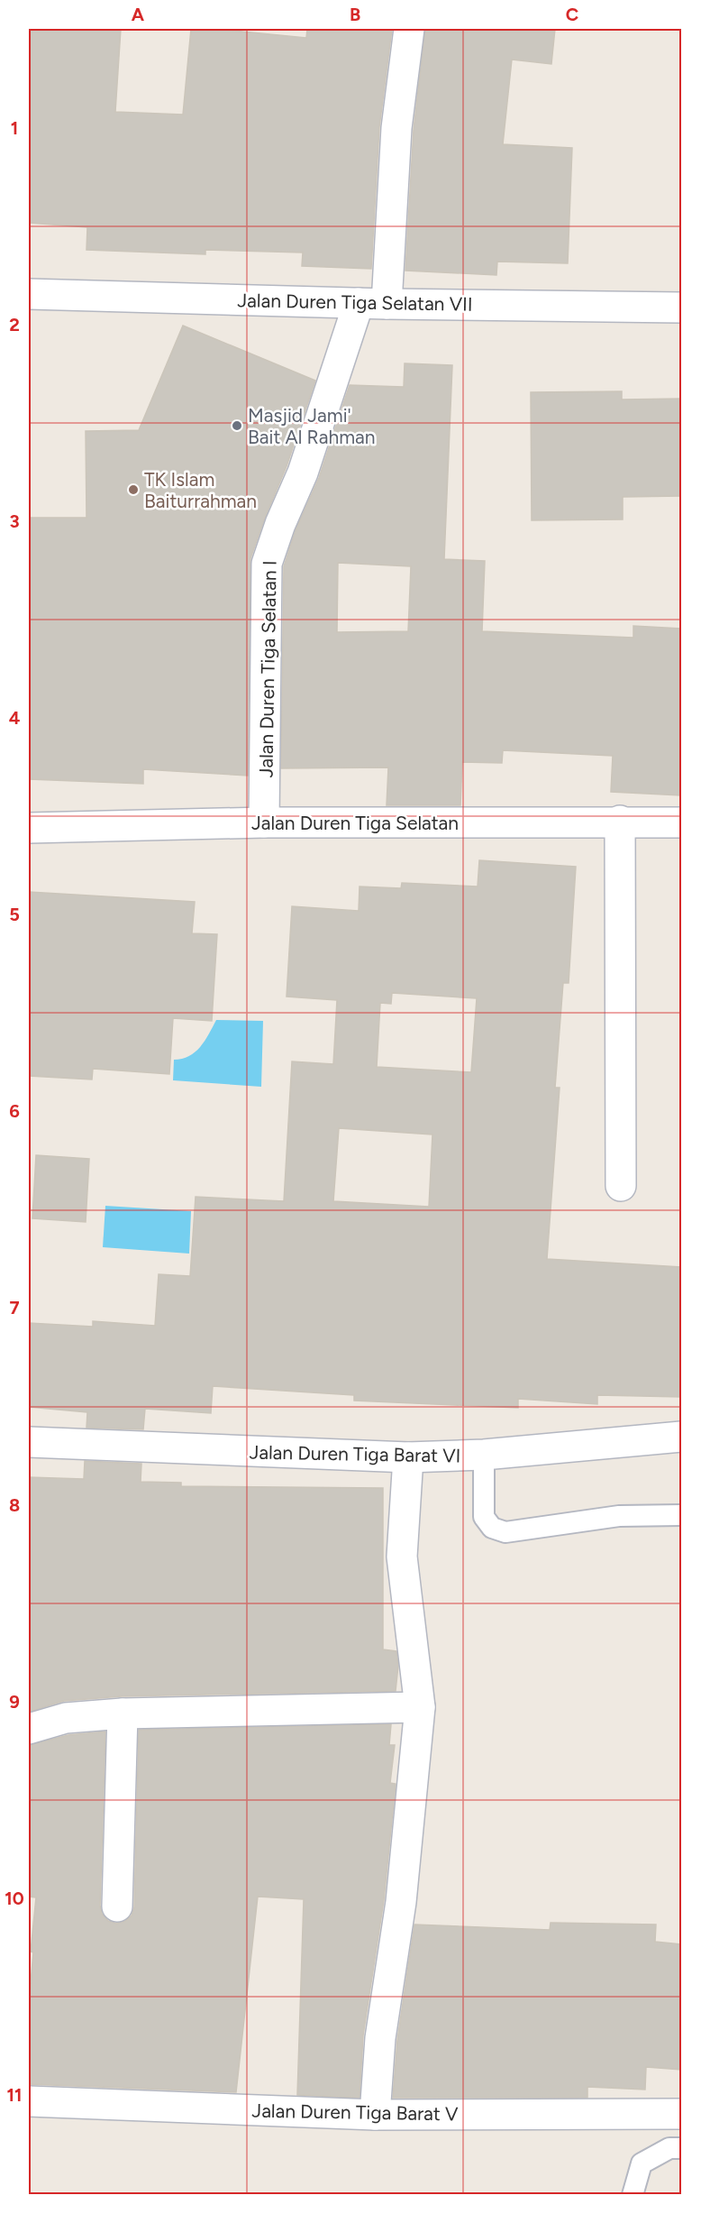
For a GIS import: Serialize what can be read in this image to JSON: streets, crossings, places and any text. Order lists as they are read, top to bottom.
{
  "streets": {
    "street": [
      "Jalan Duren Tiga Selatan VII",
      "Jalan Duren Tiga Selatan I",
      "Jalan Duren Tiga Selatan",
      "Jalan Duren Tiga Barat VI",
      "Jalan Duren Tiga Barat V"
    ]
  },
  "crossings": [
    ["Jalan Duren Tiga Selatan VII", "Jalan Duren Tiga Selatan I"],
    ["Jalan Duren Tiga Selatan I", "Jalan Duren Tiga Selatan"]
  ],
  "places": ["Masjid Jami' Bait Al Rahman", "TK Islam Baiturrahman"],
  "grid": {
    "columns": ["A", "B", "C"],
    "rows": [
      "1",
      "2",
      "3",
      "4",
      "5",
      "6",
      "7",
      "8",
      "9",
      "10",
      "11"
    ]
  }
}
